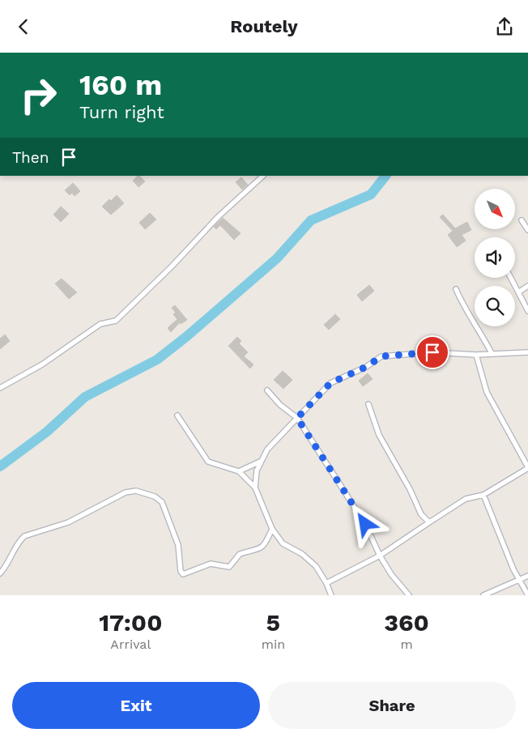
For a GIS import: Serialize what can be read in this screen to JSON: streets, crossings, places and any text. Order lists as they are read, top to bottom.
{
  "north": "bottom right",
  "page": {
    "header": "Routely",
    "turn": ["160 m", "Turn right"],
    "then": "Then",
    "eta": [
      "17:00",
      "Arrival",
      "5",
      "min",
      "360",
      "m"
    ],
    "buttons": ["Exit", "Share"]
  }
}
